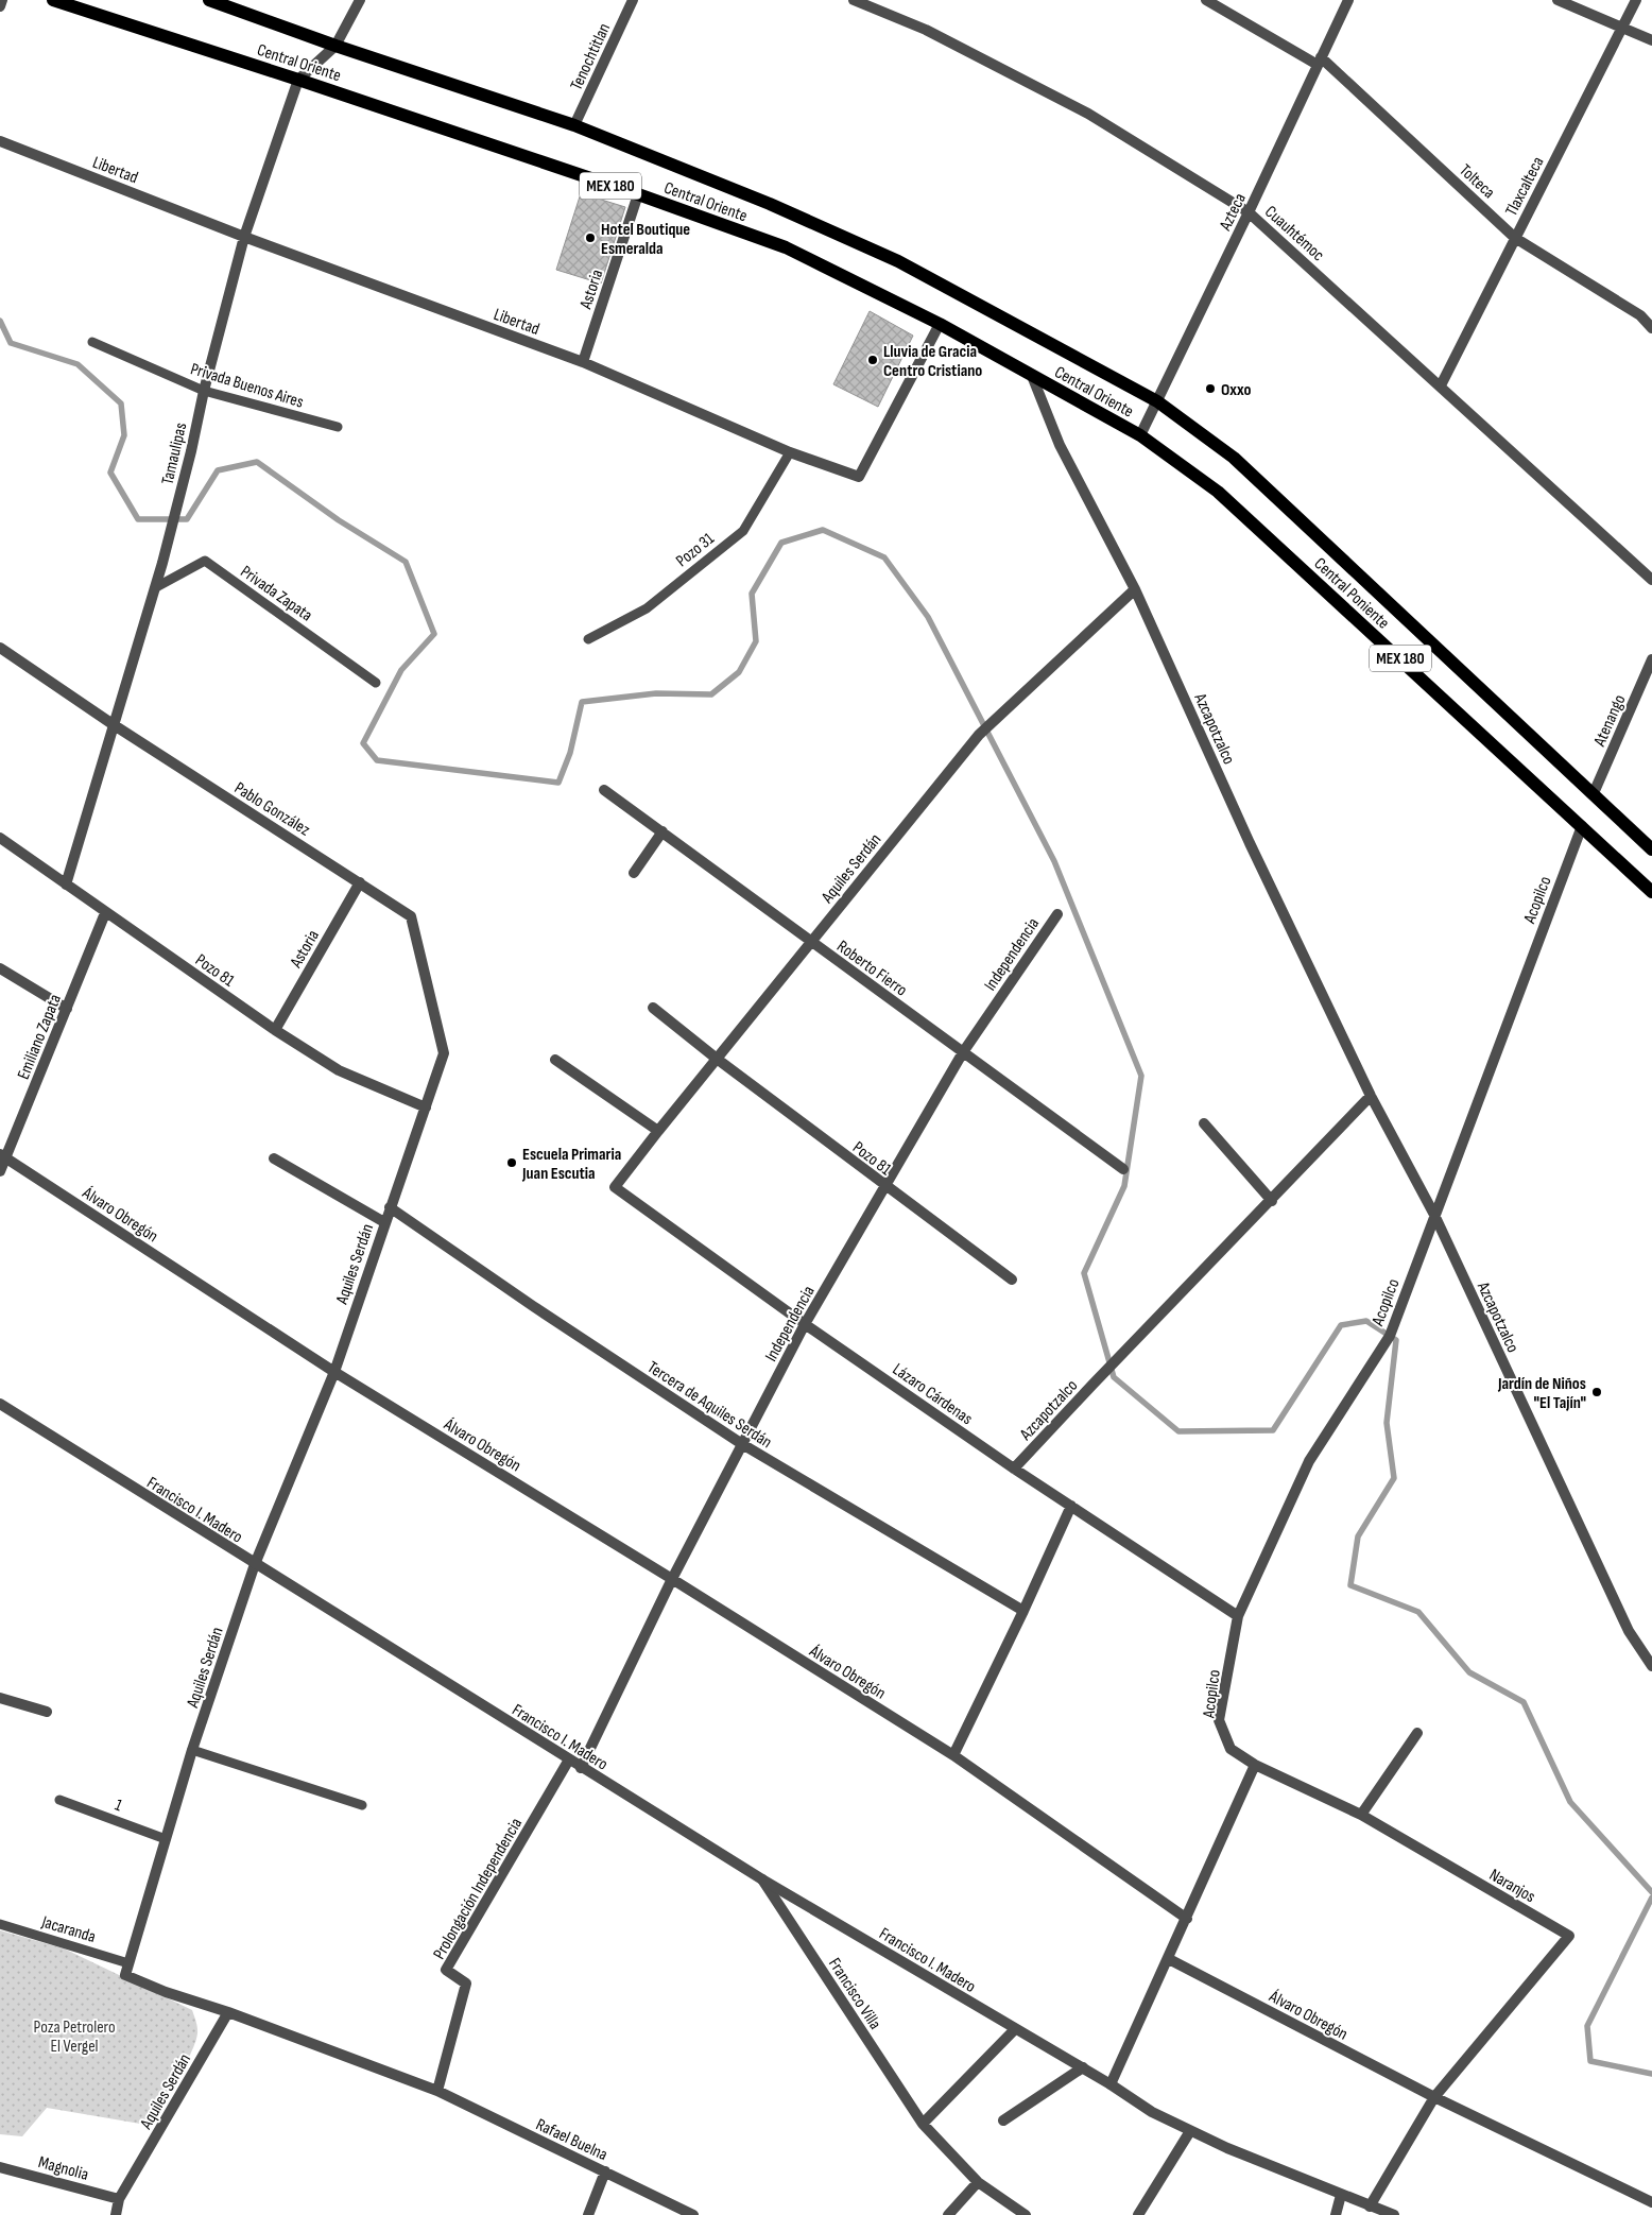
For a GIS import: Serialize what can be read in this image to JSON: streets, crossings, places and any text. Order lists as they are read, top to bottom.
{
  "streets": {
    "main road": ["Central Oriente", "MEX 180", "Central Poniente"],
    "street": [
      "Tenochtitlan",
      "Libertad",
      "Tolteca",
      "Tlaxcalteca",
      "Azteca",
      "Cuauhtémoc",
      "Astoria",
      "Tamaulipas",
      "Atenango",
      "Azcapotzalco",
      "Pablo González",
      "Aquiles Serdán",
      "Acopilco",
      "Independencia",
      "Roberto Fierro",
      "Pozo 81",
      "Emiliano Zapata",
      "Álvaro Obregón",
      "Lázaro Cárdenas",
      "Tercera de Aquiles Serdán",
      "Francisco I. Madero",
      "Naranjos",
      "Prolongación Independencia",
      "Francisco Villa",
      "Rafael Buelna",
      "Magnolia"
    ],
    "lane": [
      "Privada Buenos Aires",
      "Pozo 31",
      "Privada Zapata",
      "1",
      "Jacaranda"
    ]
  },
  "crossings": [
    ["Tenochtitlan", "Central Oriente"],
    ["Central Oriente", "Libertad"],
    ["Central Oriente", "Azteca"],
    ["Central Oriente", "Astoria"],
    ["Central Oriente", "Tamaulipas"],
    ["Central Oriente", "Central Poniente"],
    ["Central Oriente", "Azcapotzalco"],
    ["Libertad", "Astoria"],
    ["Libertad", "Tamaulipas"],
    ["Libertad", "Pozo 31"],
    ["Tolteca", "Tlaxcalteca"],
    ["Tolteca", "Azteca"],
    ["Tlaxcalteca", "Cuauhtémoc"],
    ["Azteca", "Cuauhtémoc"],
    ["Azteca", "Central Poniente"],
    ["Astoria", "Pablo González"],
    ["Astoria", "Pozo 81"],
    ["Privada Buenos Aires", "Tamaulipas"],
    ["Tamaulipas", "Privada Zapata"],
    ["Tamaulipas", "Pablo González"],
    ["Tamaulipas", "Pozo 81"],
    ["Central Poniente", "Atenango"],
    ["Central Poniente", "Acopilco"],
    ["Azcapotzalco", "Aquiles Serdán"],
    ["Azcapotzalco", "Acopilco"],
    ["Azcapotzalco", "Lázaro Cárdenas"],
    ["Pablo González", "Aquiles Serdán"],
    ["Aquiles Serdán", "Roberto Fierro"],
    ["Aquiles Serdán", "Pozo 81"],
    ["Aquiles Serdán", "Álvaro Obregón"],
    ["Aquiles Serdán", "Lázaro Cárdenas"],
    ["Aquiles Serdán", "Tercera de Aquiles Serdán"],
    ["Aquiles Serdán", "Francisco I. Madero"],
    ["Aquiles Serdán", "1"],
    ["Aquiles Serdán", "Jacaranda"],
    ["Aquiles Serdán", "Rafael Buelna"],
    ["Aquiles Serdán", "Magnolia"],
    ["Acopilco", "Lázaro Cárdenas"],
    ["Acopilco", "Naranjos"],
    ["Independencia", "Roberto Fierro"],
    ["Independencia", "Pozo 81"],
    ["Independencia", "Álvaro Obregón"],
    ["Independencia", "Lázaro Cárdenas"],
    ["Independencia", "Tercera de Aquiles Serdán"],
    ["Independencia", "Francisco I. Madero"],
    ["Pozo 81", "Emiliano Zapata"],
    ["Emiliano Zapata", "Álvaro Obregón"],
    ["Álvaro Obregón", "Naranjos"],
    ["Francisco I. Madero", "Naranjos"],
    ["Francisco I. Madero", "Prolongación Independencia"],
    ["Francisco I. Madero", "Francisco Villa"],
    ["Prolongación Independencia", "Rafael Buelna"]
  ],
  "parks": ["Poza Petrolero El Vergel"],
  "places": [
    "Hotel Boutique Esmeralda",
    "Lluvia de Gracia Centro Cristiano",
    "Oxxo",
    "Escuela Primaria Juan Escutia",
    "Jardín de Niños \"El Tajín\""
  ]
}
